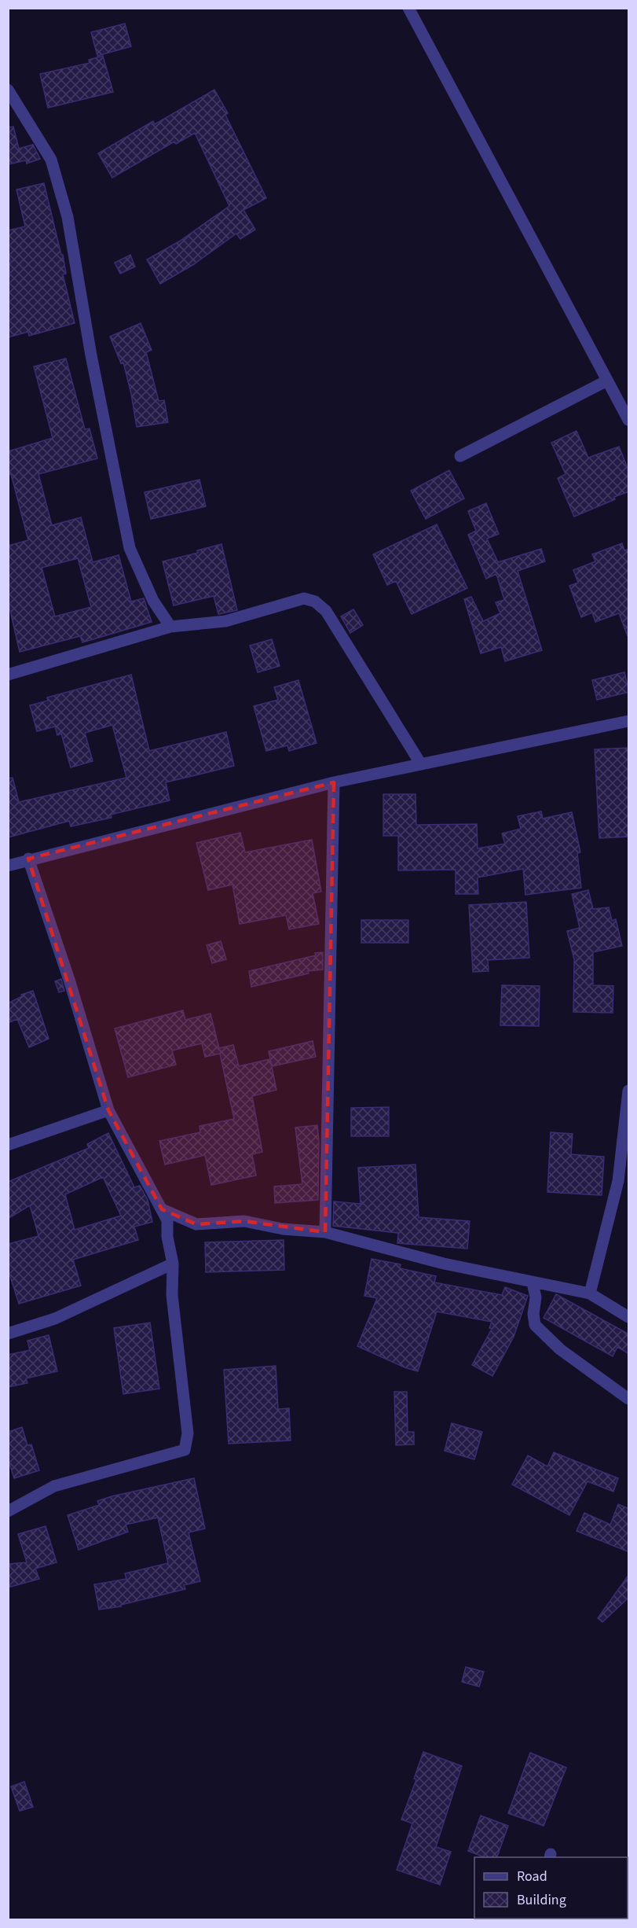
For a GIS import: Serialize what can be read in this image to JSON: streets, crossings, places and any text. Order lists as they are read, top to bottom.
{
  "legend": ["Road", "Building"]
}
